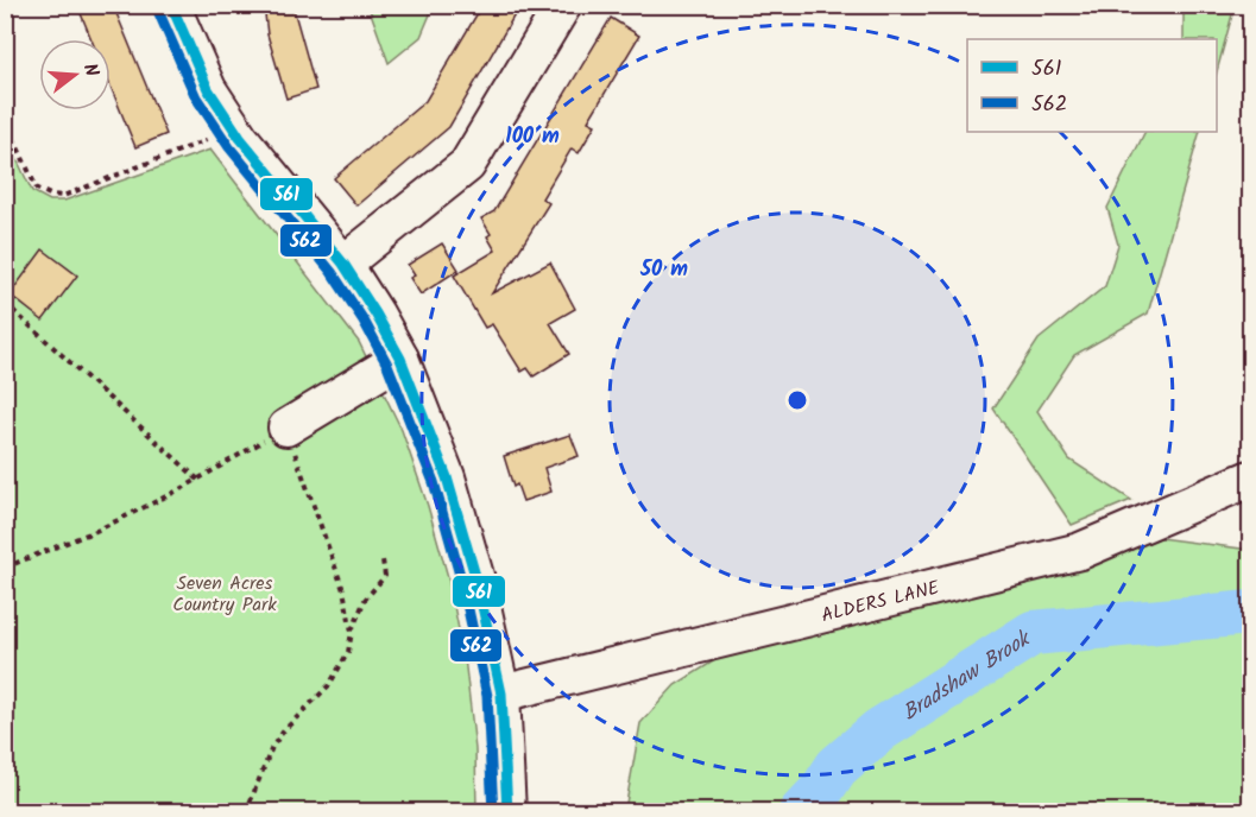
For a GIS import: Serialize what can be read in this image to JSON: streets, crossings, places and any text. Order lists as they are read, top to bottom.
{
  "streets": {
    "street": ["ALDERS LANE"]
  },
  "water": ["Bradshaw Brook"],
  "parks": ["Seven Acres Country Park"],
  "lines": ["transit line 561", "transit line 562"],
  "legend": ["561", "562"],
  "north": "right",
  "rings": ["100 m", "50 m"]
}
